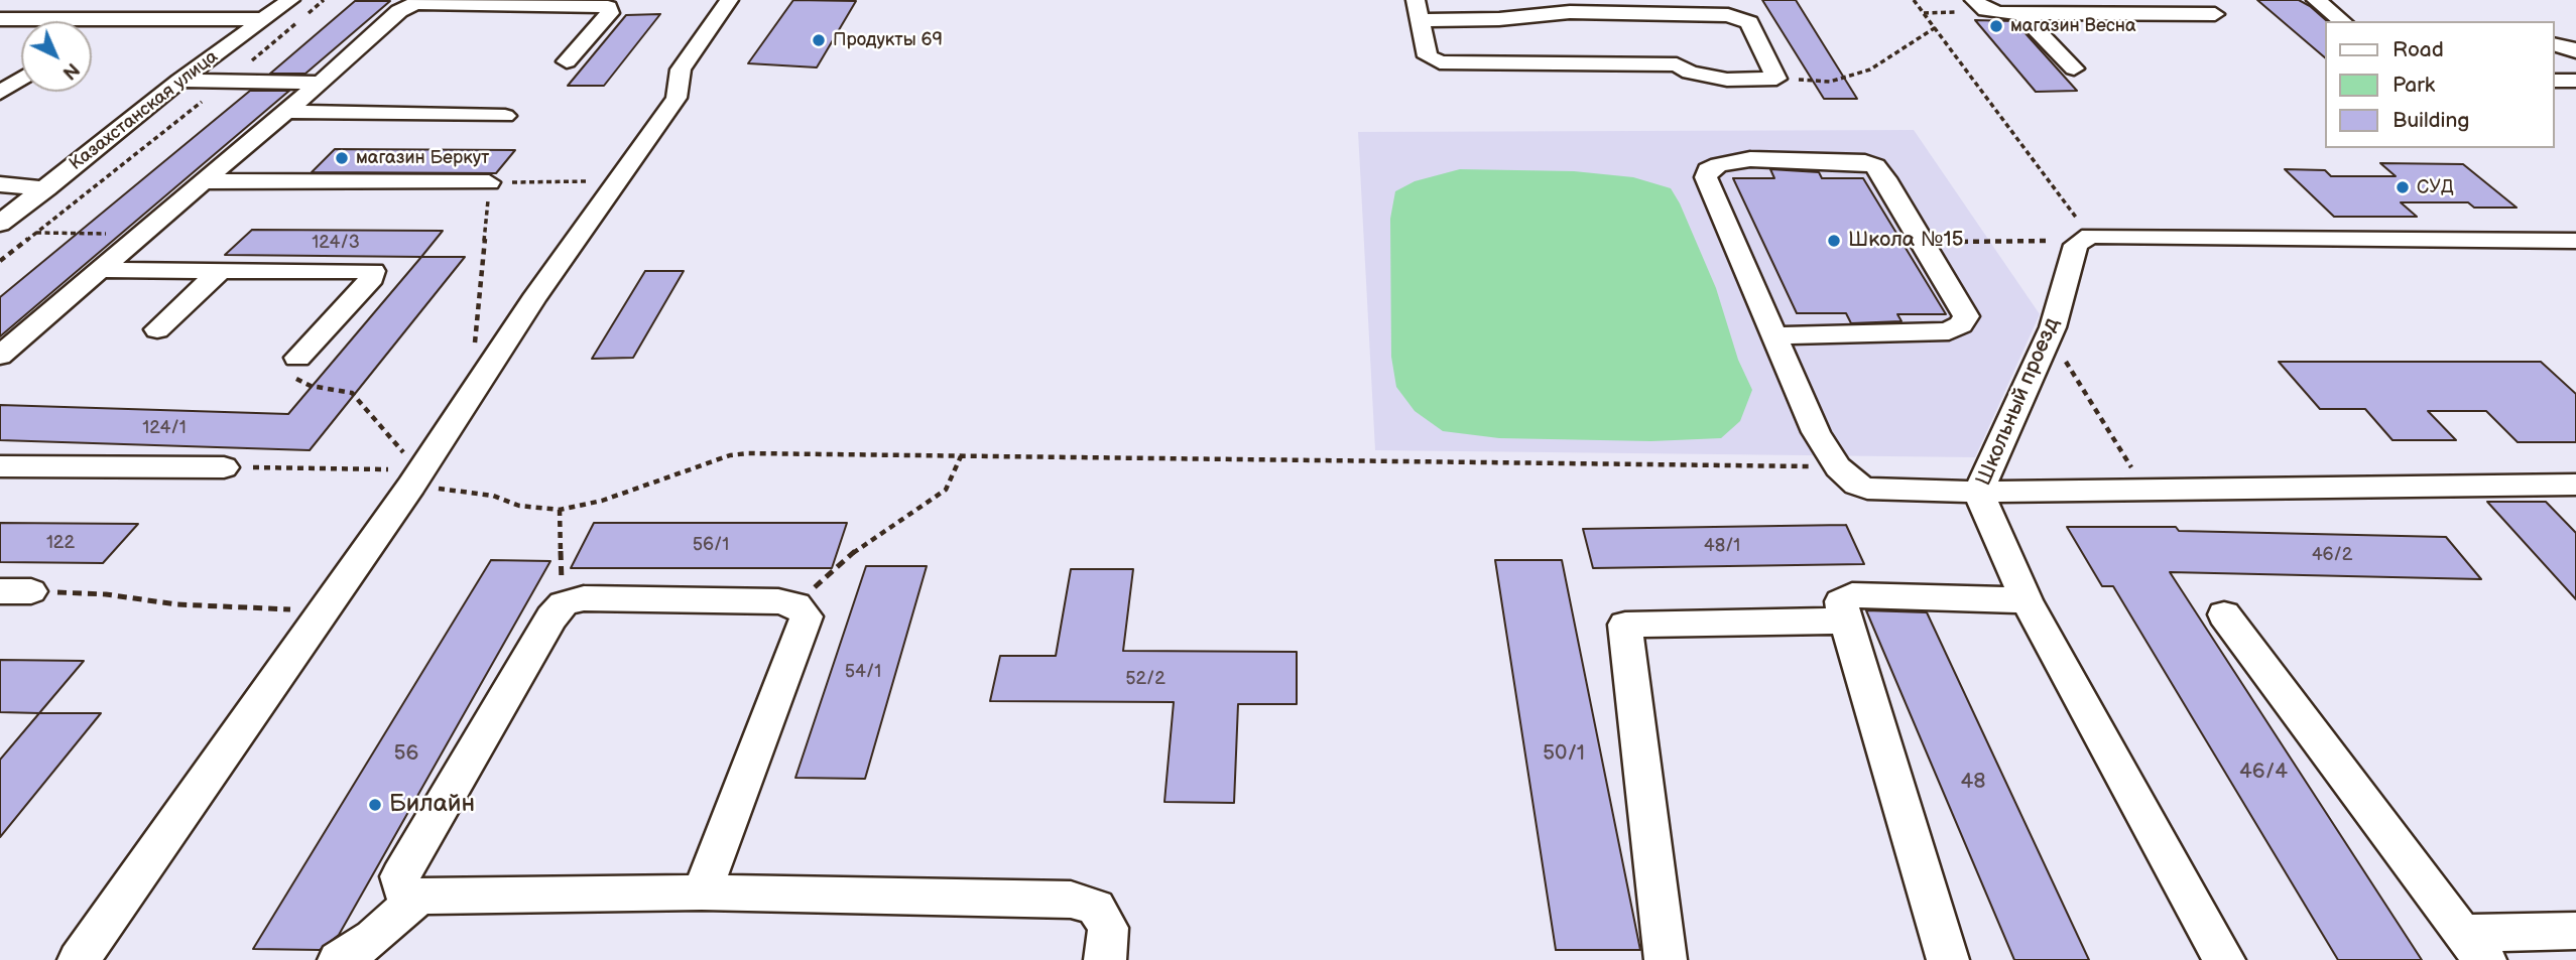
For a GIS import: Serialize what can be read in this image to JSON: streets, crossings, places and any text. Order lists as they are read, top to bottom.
{
  "streets": {
    "street": ["Казахстанская улица", "Школьный проезд"]
  },
  "places": [
    "магазин Весна",
    "Продукты 69",
    "магазин Беркут",
    "СУД",
    "Школа №15",
    "Билайн"
  ],
  "house_numbers": [
    "124/3",
    "124/1",
    "122",
    "56/1",
    "48/1",
    "46/2",
    "54/1",
    "52/2",
    "56",
    "50/1",
    "46/4",
    "48"
  ],
  "legend": ["Road", "Park", "Building"],
  "north": "bottom right"
}
